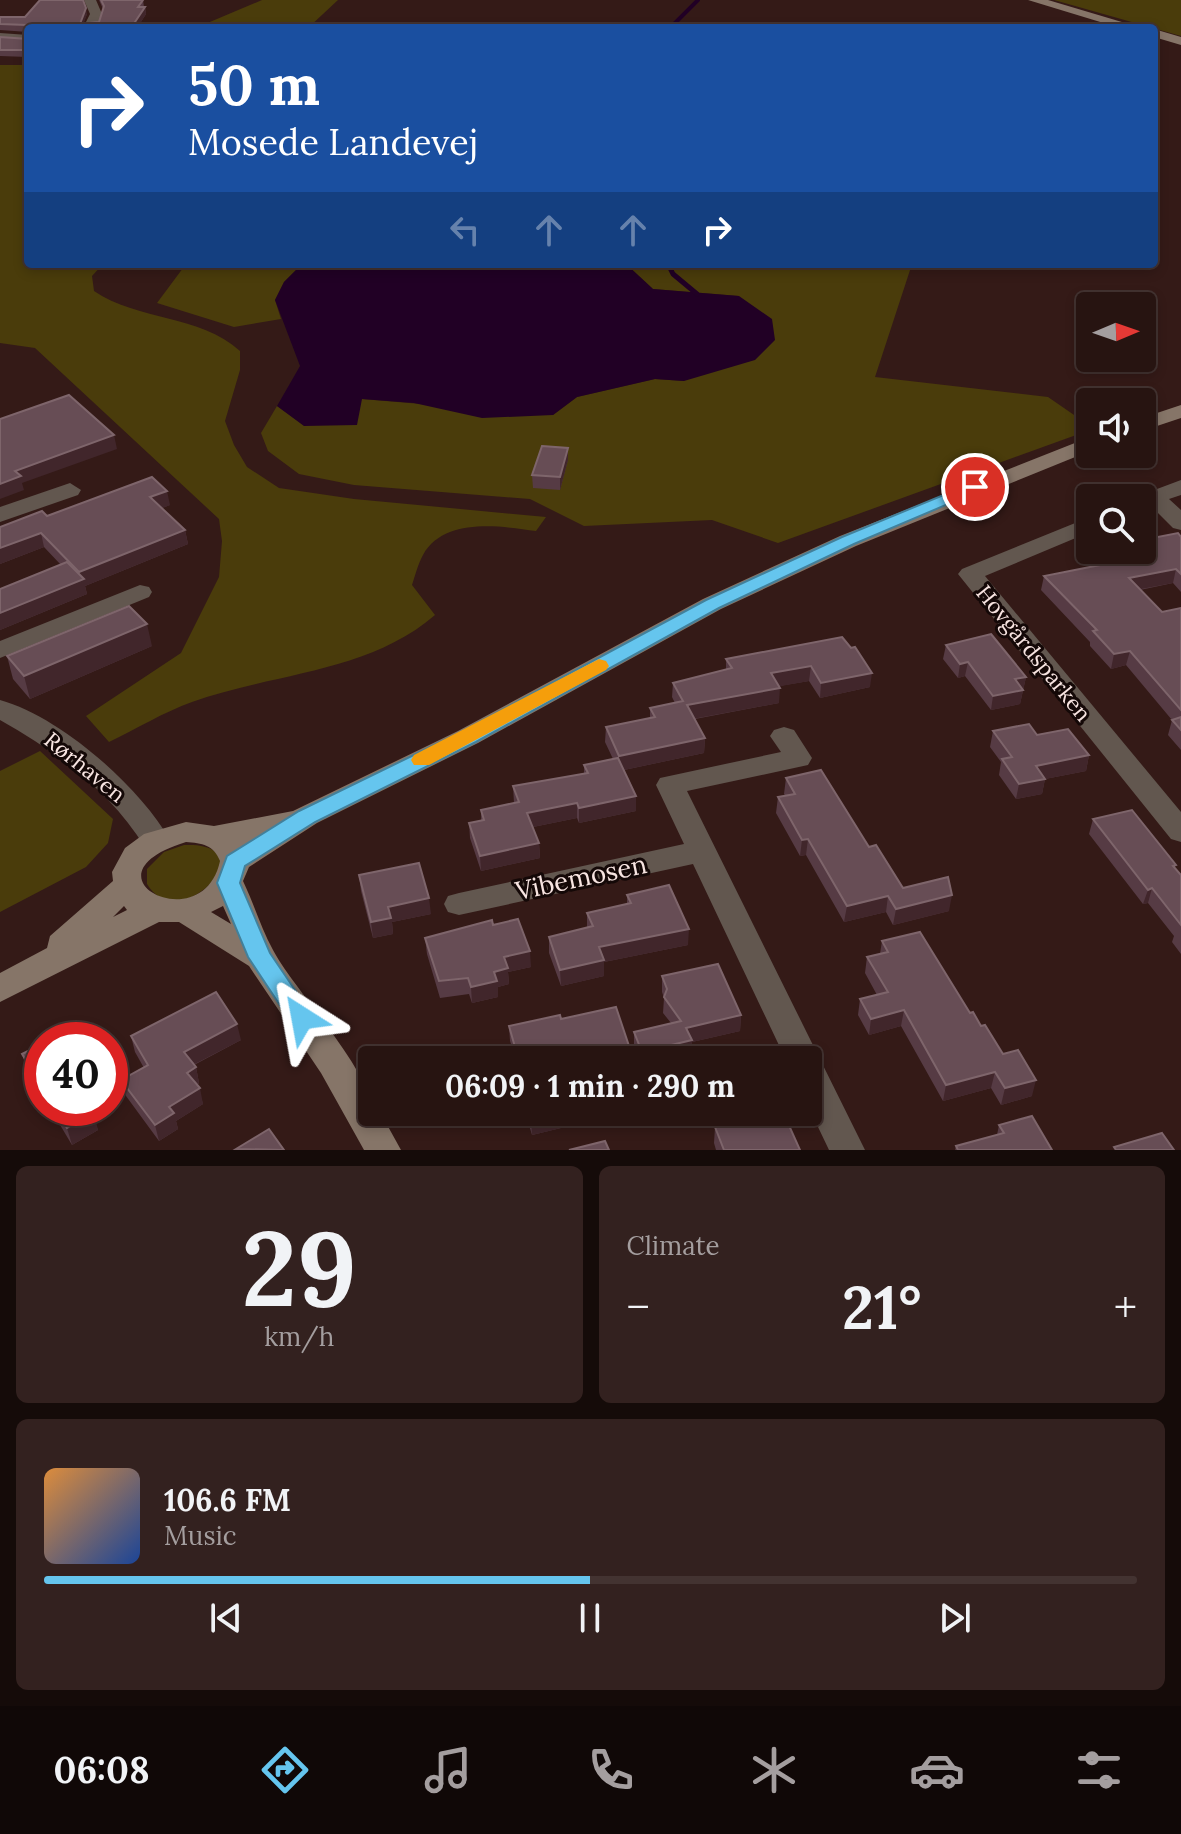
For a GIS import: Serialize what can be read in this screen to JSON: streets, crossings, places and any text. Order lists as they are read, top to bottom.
{
  "streets": {
    "street": ["Hovgårdsparken", "Rørhaven", "Vibemosen"]
  },
  "north": "right",
  "page": {
    "turn": ["50 m", "Mosede Landevej"],
    "limit": "40",
    "trip": "06:09 · 1 min · 290 m",
    "tile": [
      ["29", "km/h"],
      "Climate"
    ],
    "heat": ["−", "21°", "+"],
    "song": ["106.6 FM", "Music"],
    "tabs": "06:08"
  }
}
